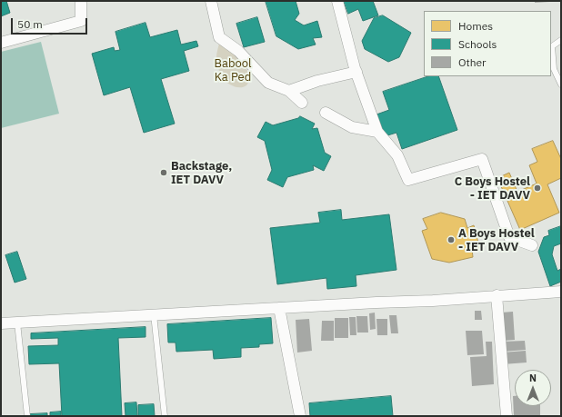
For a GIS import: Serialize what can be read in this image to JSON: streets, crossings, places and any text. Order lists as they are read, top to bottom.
{
  "parks": ["Babool Ka Ped"],
  "places": ["Backstage, IET DAVV", "C Boys Hostel - IET DAVV", "A Boys Hostel - IET DAVV"],
  "legend": ["Homes", "Schools", "Other"],
  "scale_bar": "50 m",
  "north": "top"
}
